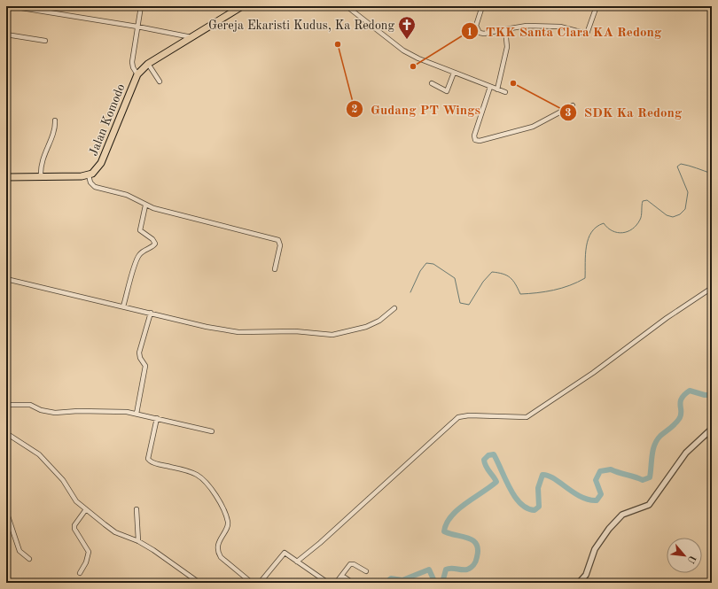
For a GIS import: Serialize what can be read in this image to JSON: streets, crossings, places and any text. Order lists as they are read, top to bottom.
{
  "streets": {
    "highway": ["Jalan Komodo"]
  },
  "places": {
    "church": ["Gereja Ekaristi Kudus, Ka Redong"],
    "other": ["Gudang PT Wings", "TKK Santa Clara KA Redong", "SDK Ka Redong"]
  },
  "north": "bottom right"
}
